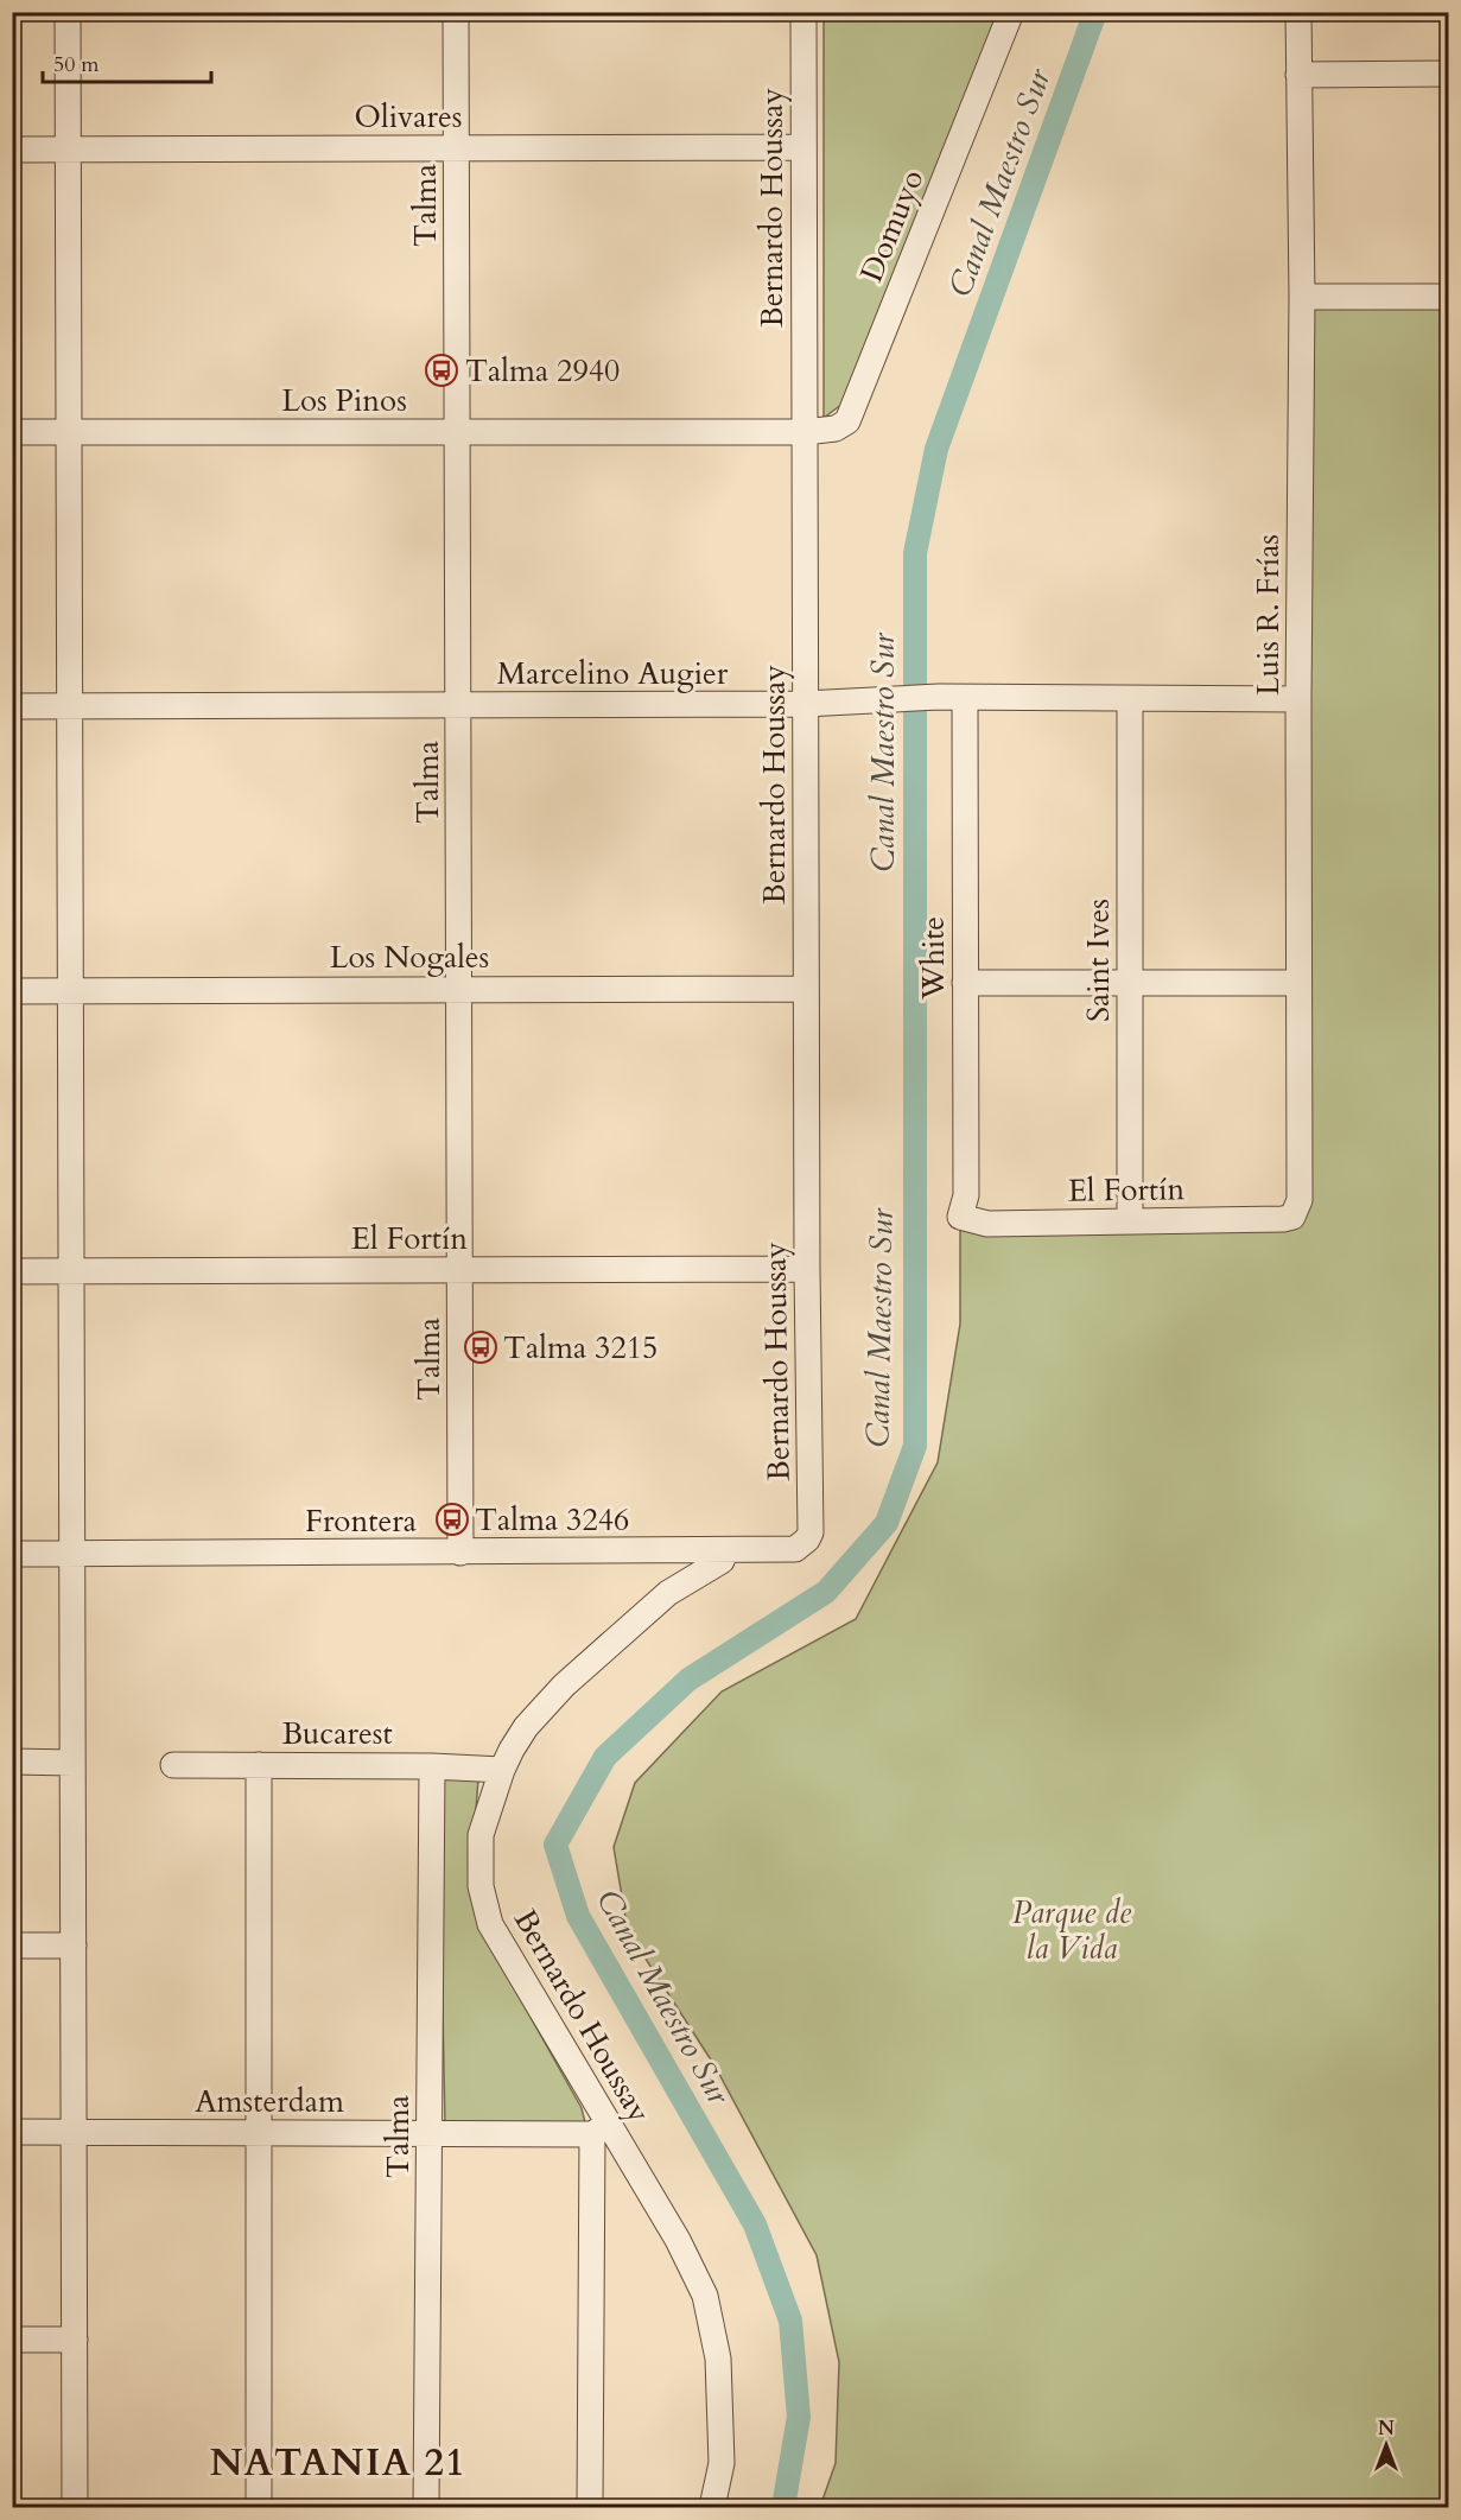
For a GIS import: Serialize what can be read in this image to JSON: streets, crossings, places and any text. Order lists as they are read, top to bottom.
{
  "streets": {
    "street": [
      "Olivares",
      "Talma",
      "Bernardo Houssay",
      "Domuyo",
      "Los Pinos",
      "Luis R. Frías",
      "Marcelino Augier",
      "Los Nogales",
      "White",
      "Saint Ives",
      "El Fortín",
      "Frontera",
      "Bucarest",
      "Amsterdam"
    ]
  },
  "crossings": [
    ["Olivares", "Talma"],
    ["Olivares", "Bernardo Houssay"],
    ["Talma", "Los Pinos"],
    ["Talma", "Marcelino Augier"],
    ["Talma", "Los Nogales"],
    ["Talma", "El Fortín"],
    ["Talma", "Frontera"],
    ["Talma", "Bucarest"],
    ["Talma", "Amsterdam"],
    ["Bernardo Houssay", "Domuyo"],
    ["Bernardo Houssay", "Los Pinos"],
    ["Bernardo Houssay", "Marcelino Augier"],
    ["Bernardo Houssay", "Los Nogales"],
    ["Bernardo Houssay", "El Fortín"],
    ["Bernardo Houssay", "Frontera"],
    ["Bernardo Houssay", "Bucarest"],
    ["Bernardo Houssay", "Amsterdam"],
    ["Domuyo", "Los Pinos"],
    ["Luis R. Frías", "Marcelino Augier"],
    ["Luis R. Frías", "El Fortín"],
    ["Marcelino Augier", "White"],
    ["Marcelino Augier", "Saint Ives"],
    ["White", "El Fortín"],
    ["Saint Ives", "El Fortín"]
  ],
  "districts": ["NATANIA 21"],
  "water": ["Canal Maestro Sur"],
  "parks": ["Parque de la Vida"],
  "places": {
    "bus stop": ["Talma 2940", "Talma 3215", "Talma 3246"]
  },
  "scale_bar": "50 m",
  "north": "top"
}
